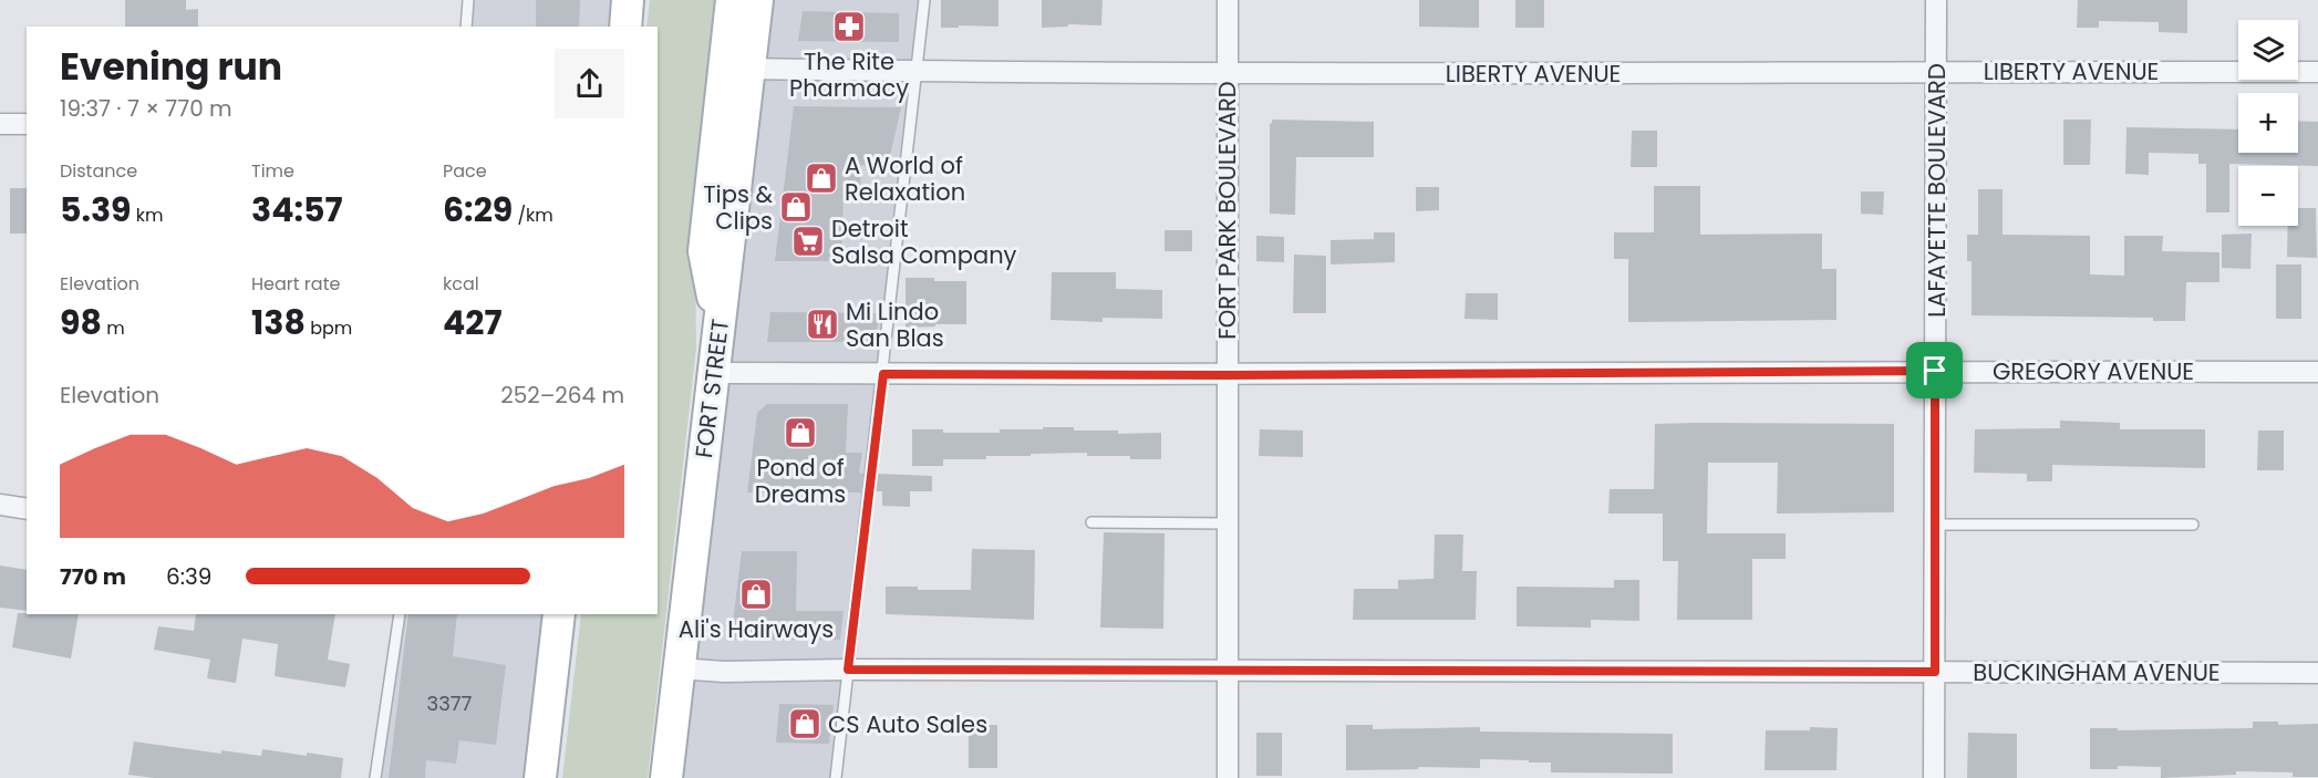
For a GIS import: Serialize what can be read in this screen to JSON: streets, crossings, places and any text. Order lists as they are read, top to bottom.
{
  "streets": {
    "main road": ["FORT STREET"],
    "street": [
      "LIBERTY AVENUE",
      "LAFAYETTE BOULEVARD",
      "FORT PARK BOULEVARD",
      "GREGORY AVENUE",
      "BUCKINGHAM AVENUE"
    ]
  },
  "crossings": [
    ["LIBERTY AVENUE", "LAFAYETTE BOULEVARD"],
    ["LIBERTY AVENUE", "FORT PARK BOULEVARD"],
    ["LIBERTY AVENUE", "FORT STREET"],
    ["LAFAYETTE BOULEVARD", "GREGORY AVENUE"],
    ["LAFAYETTE BOULEVARD", "BUCKINGHAM AVENUE"],
    ["FORT PARK BOULEVARD", "GREGORY AVENUE"],
    ["FORT PARK BOULEVARD", "BUCKINGHAM AVENUE"],
    ["GREGORY AVENUE", "FORT STREET"],
    ["FORT STREET", "BUCKINGHAM AVENUE"]
  ],
  "places": {
    "pharmacy": ["The Rite Pharmacy"],
    "shop": [
      "A World of Relaxation",
      "Tips & Clips",
      "Pond of Dreams",
      "Ali's Hairways",
      "CS Auto Sales"
    ],
    "supermarket": ["Detroit Salsa Company"],
    "restaurant": ["Mi Lindo San Blas"]
  },
  "house_numbers": ["3377"],
  "page": {
    "map_buttons": ["+", "−"],
    "heading": ["Evening run", "19:37 · 7 × 770 m"],
    "stats": [
      ["Distance", "5.39 km"],
      ["Time", "34:57"],
      ["Pace", "6:29 /km"],
      ["Elevation", "98 m"],
      ["Heart rate", "138 bpm"],
      ["kcal", "427"]
    ],
    "chart": ["Elevation", "252–264 m"],
    "list": [
      {
        "name": "770 m",
        "note": "6:39"
      }
    ]
  }
}
